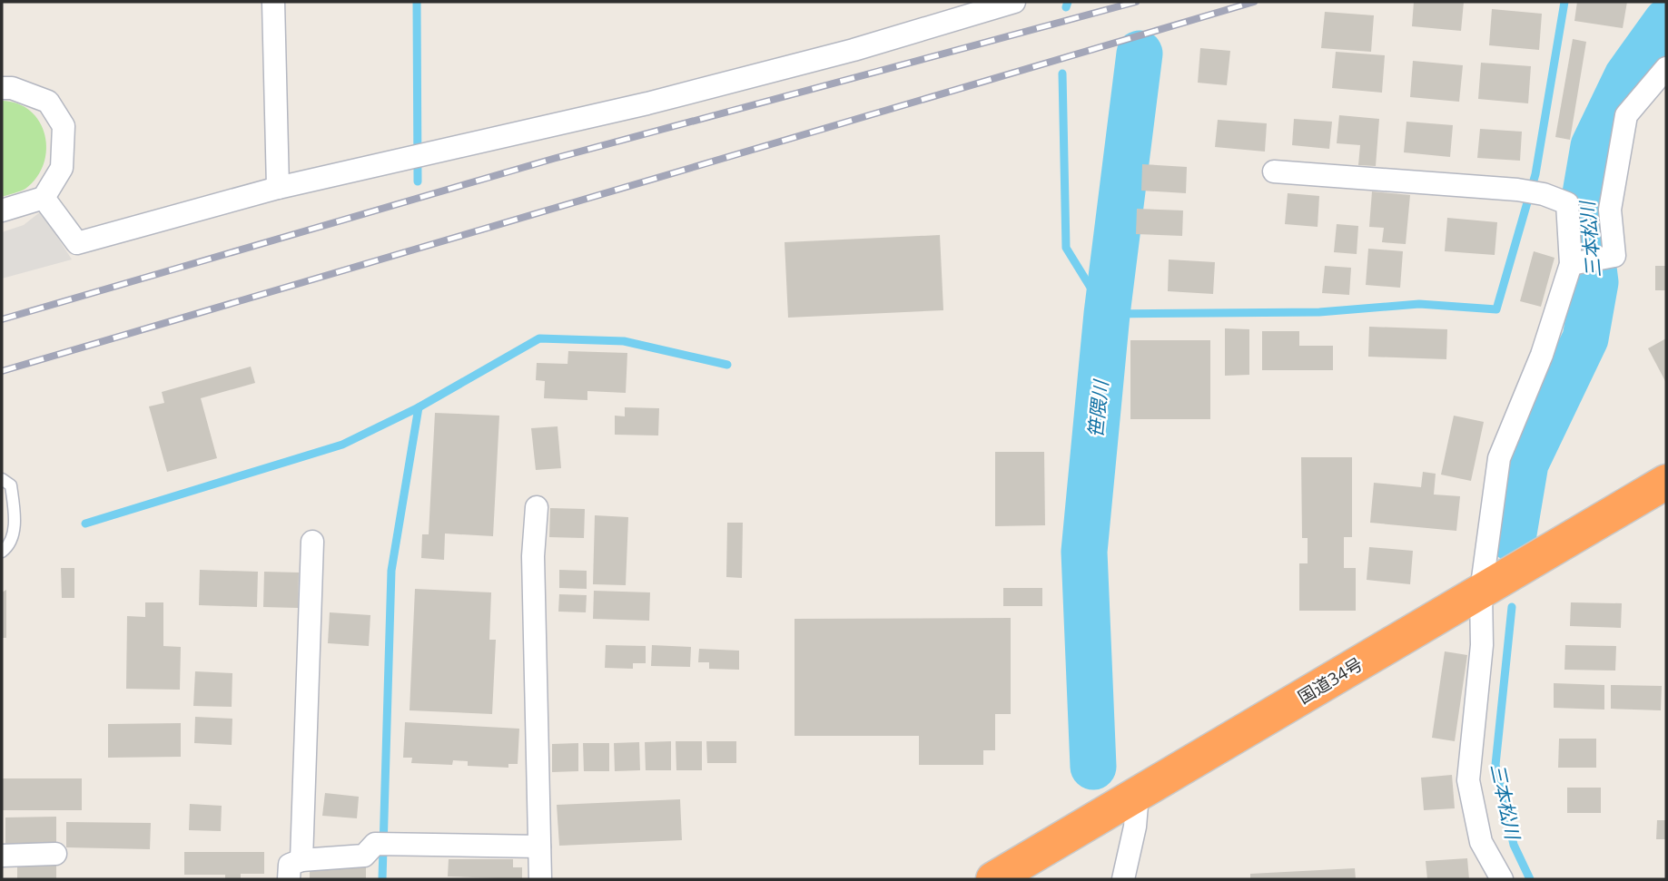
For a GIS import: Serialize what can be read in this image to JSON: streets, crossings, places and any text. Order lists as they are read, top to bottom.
{
  "streets": {
    "highway": ["国道34号"]
  },
  "water": ["三本松川", "笹隈川"]
}
